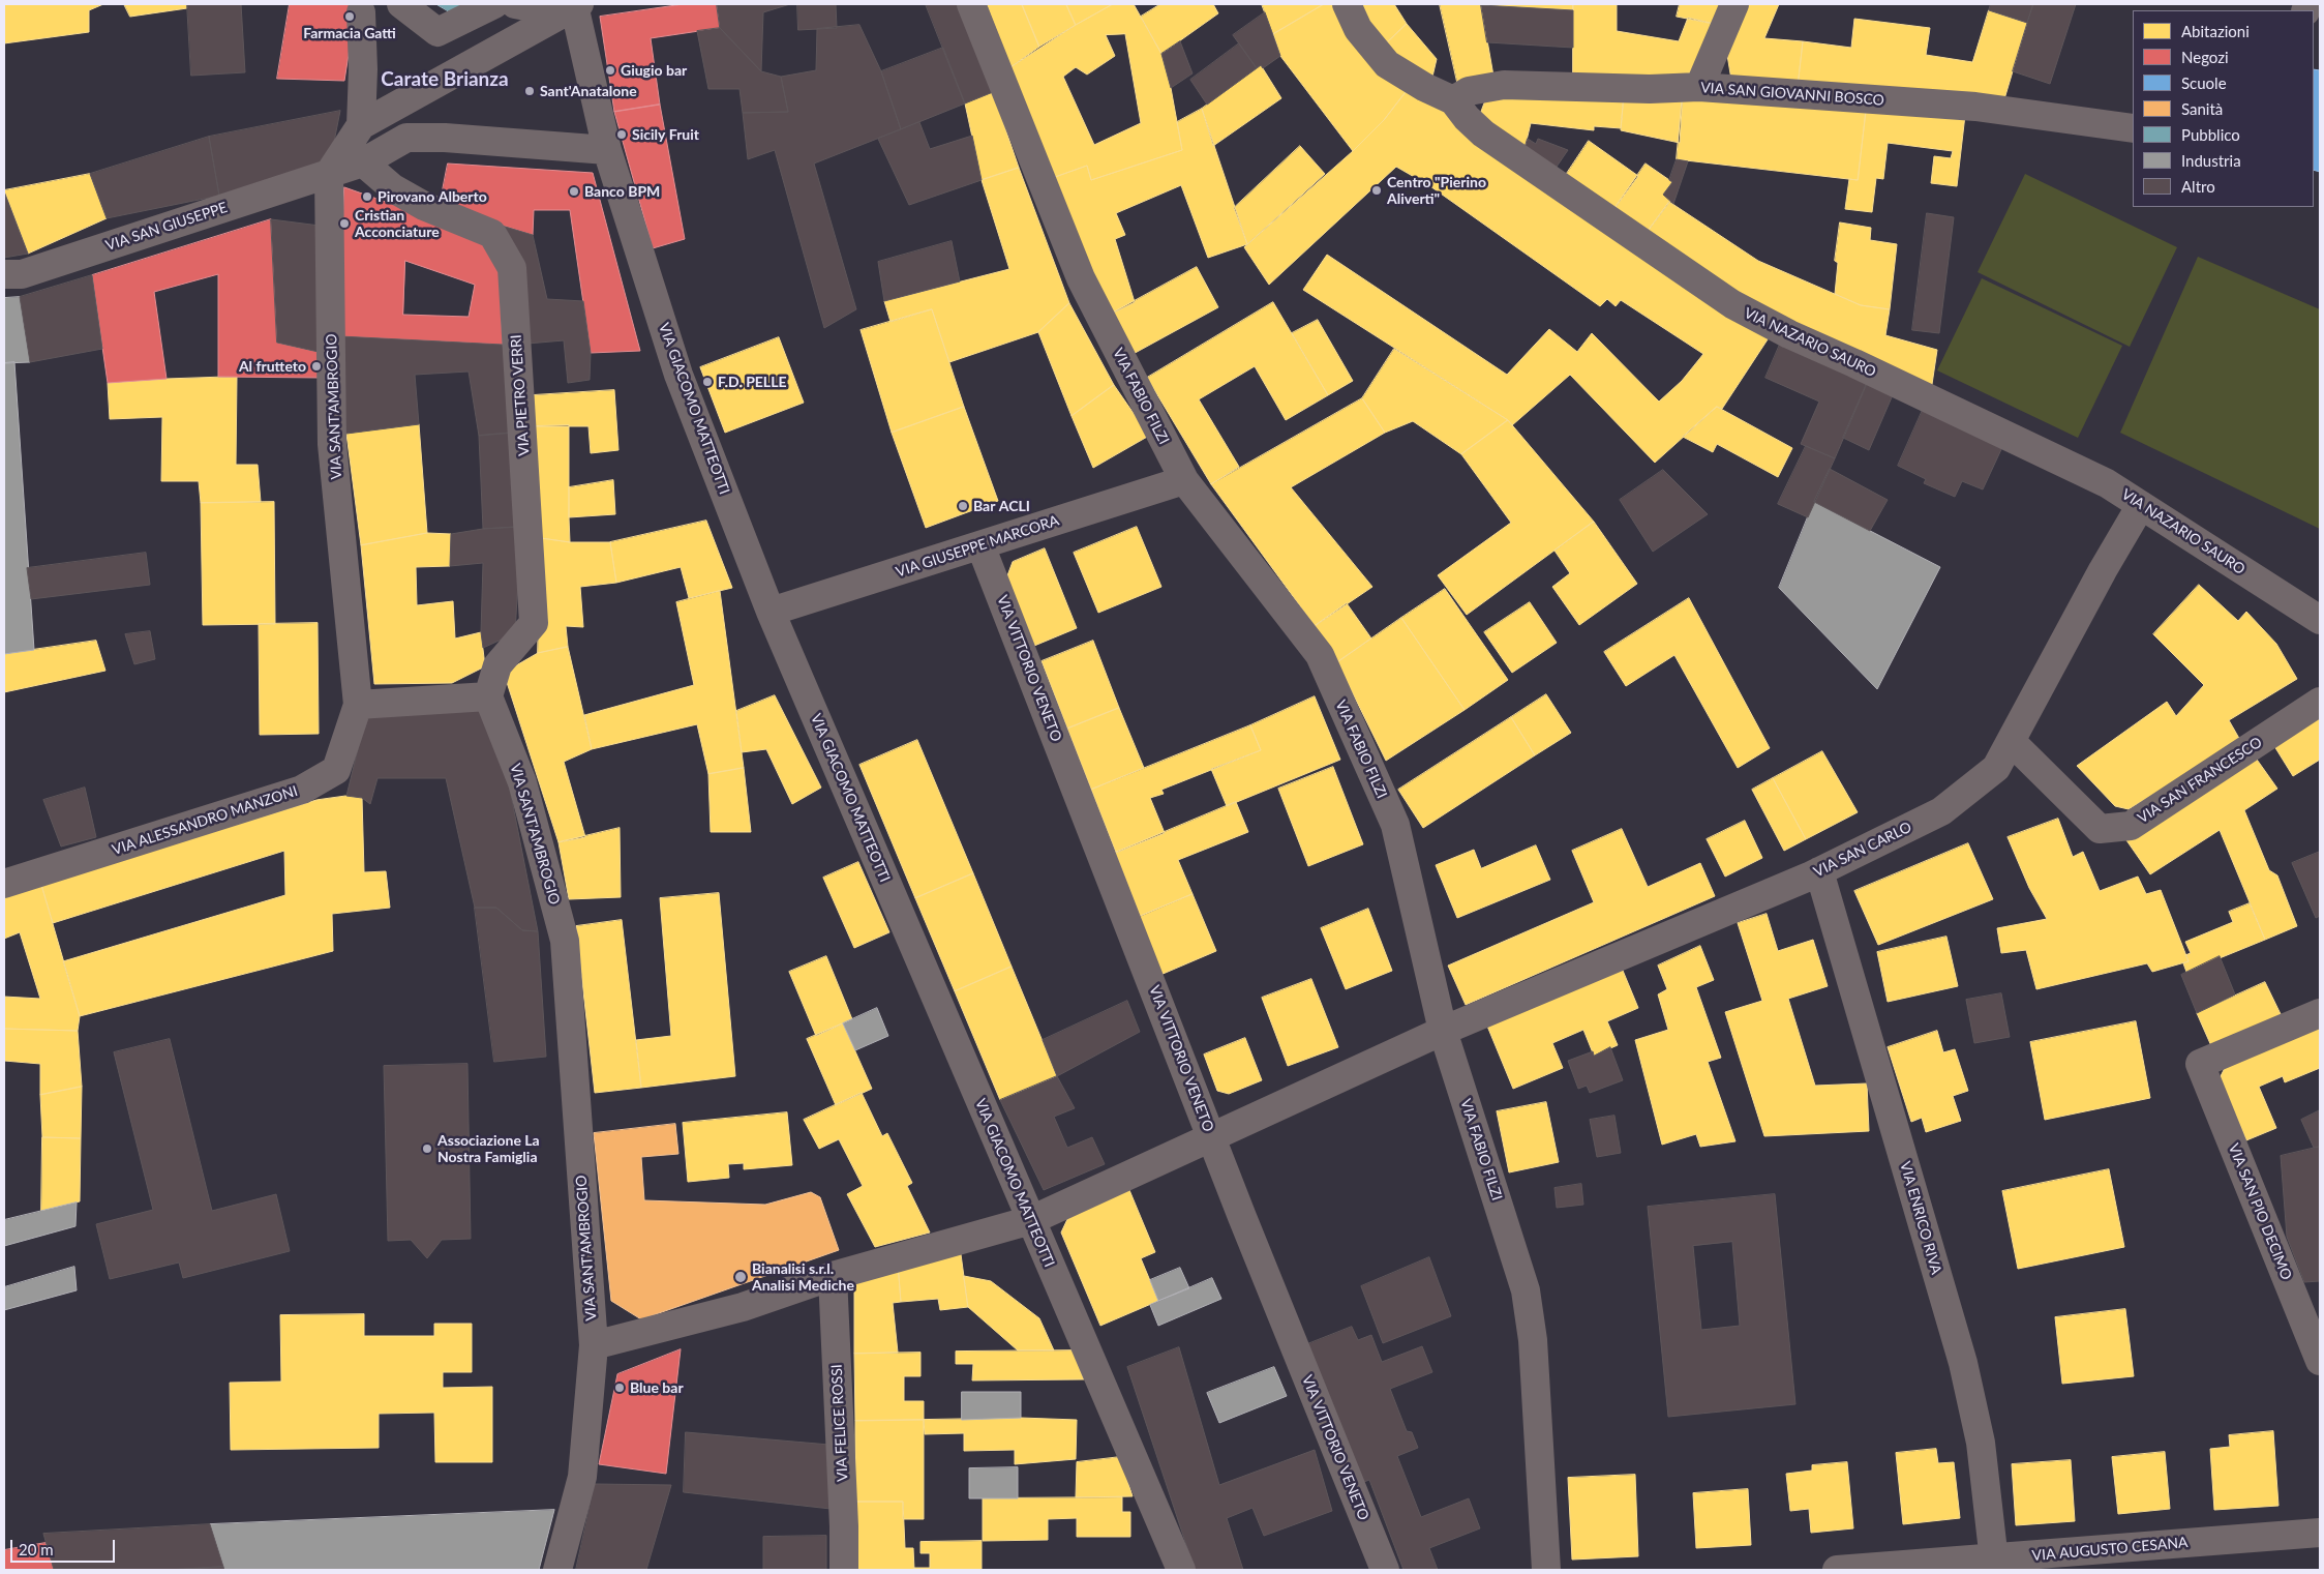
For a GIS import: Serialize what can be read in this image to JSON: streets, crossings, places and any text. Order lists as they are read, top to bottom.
{
  "streets": {
    "street": [
      "VIA SAN GIOVANNI BOSCO",
      "VIA SAN GIUSEPPE",
      "VIA NAZARIO SAURO",
      "VIA PIETRO VERRI",
      "VIA FABIO FILZI",
      "VIA SANT'AMBROGIO",
      "VIA GIACOMO MATTEOTTI",
      "VIA GIUSEPPE MARCORA",
      "VIA VITTORIO VENETO",
      "VIA SAN FRANCESCO",
      "VIA ALESSANDRO MANZONI",
      "VIA SAN CARLO",
      "VIA SAN PIO DECIMO",
      "VIA ENRICO RIVA",
      "VIA FELICE ROSSI",
      "VIA AUGUSTO CESANA"
    ]
  },
  "crossings": [
    ["VIA SAN GIOVANNI BOSCO", "VIA NAZARIO SAURO"],
    ["VIA SAN GIUSEPPE", "VIA PIETRO VERRI"],
    ["VIA SAN GIUSEPPE", "VIA SANT'AMBROGIO"],
    ["VIA SAN GIUSEPPE", "VIA GIACOMO MATTEOTTI"],
    ["VIA NAZARIO SAURO", "VIA SAN CARLO"],
    ["VIA PIETRO VERRI", "VIA SANT'AMBROGIO"],
    ["VIA FABIO FILZI", "VIA GIUSEPPE MARCORA"],
    ["VIA FABIO FILZI", "VIA SAN CARLO"],
    ["VIA SANT'AMBROGIO", "VIA ALESSANDRO MANZONI"],
    ["VIA SANT'AMBROGIO", "VIA SAN CARLO"],
    ["VIA GIACOMO MATTEOTTI", "VIA GIUSEPPE MARCORA"],
    ["VIA GIACOMO MATTEOTTI", "VIA SAN CARLO"],
    ["VIA GIUSEPPE MARCORA", "VIA VITTORIO VENETO"],
    ["VIA VITTORIO VENETO", "VIA SAN CARLO"],
    ["VIA SAN FRANCESCO", "VIA SAN CARLO"],
    ["VIA SAN CARLO", "VIA ENRICO RIVA"],
    ["VIA SAN CARLO", "VIA FELICE ROSSI"],
    ["VIA ENRICO RIVA", "VIA AUGUSTO CESANA"]
  ],
  "districts": ["Carate Brianza"],
  "places": [
    "Farmacia Gatti",
    "Giugio bar",
    "Sant'Anatalone",
    "Sicily Fruit",
    "Centro \"Pierino Aliverti\"",
    "Banco BPM",
    "Pirovano Alberto",
    "Cristian Acconciature",
    "Al frutteto",
    "F.D. PELLE",
    "Bar ACLI",
    "Associazione La Nostra Famiglia",
    "Bianalisi s.r.l. Analisi Mediche",
    "Blue bar"
  ],
  "legend": [
    "Abitazioni",
    "Negozi",
    "Scuole",
    "Sanità",
    "Pubblico",
    "Industria",
    "Altro"
  ],
  "scale_bar": "20 m"
}
